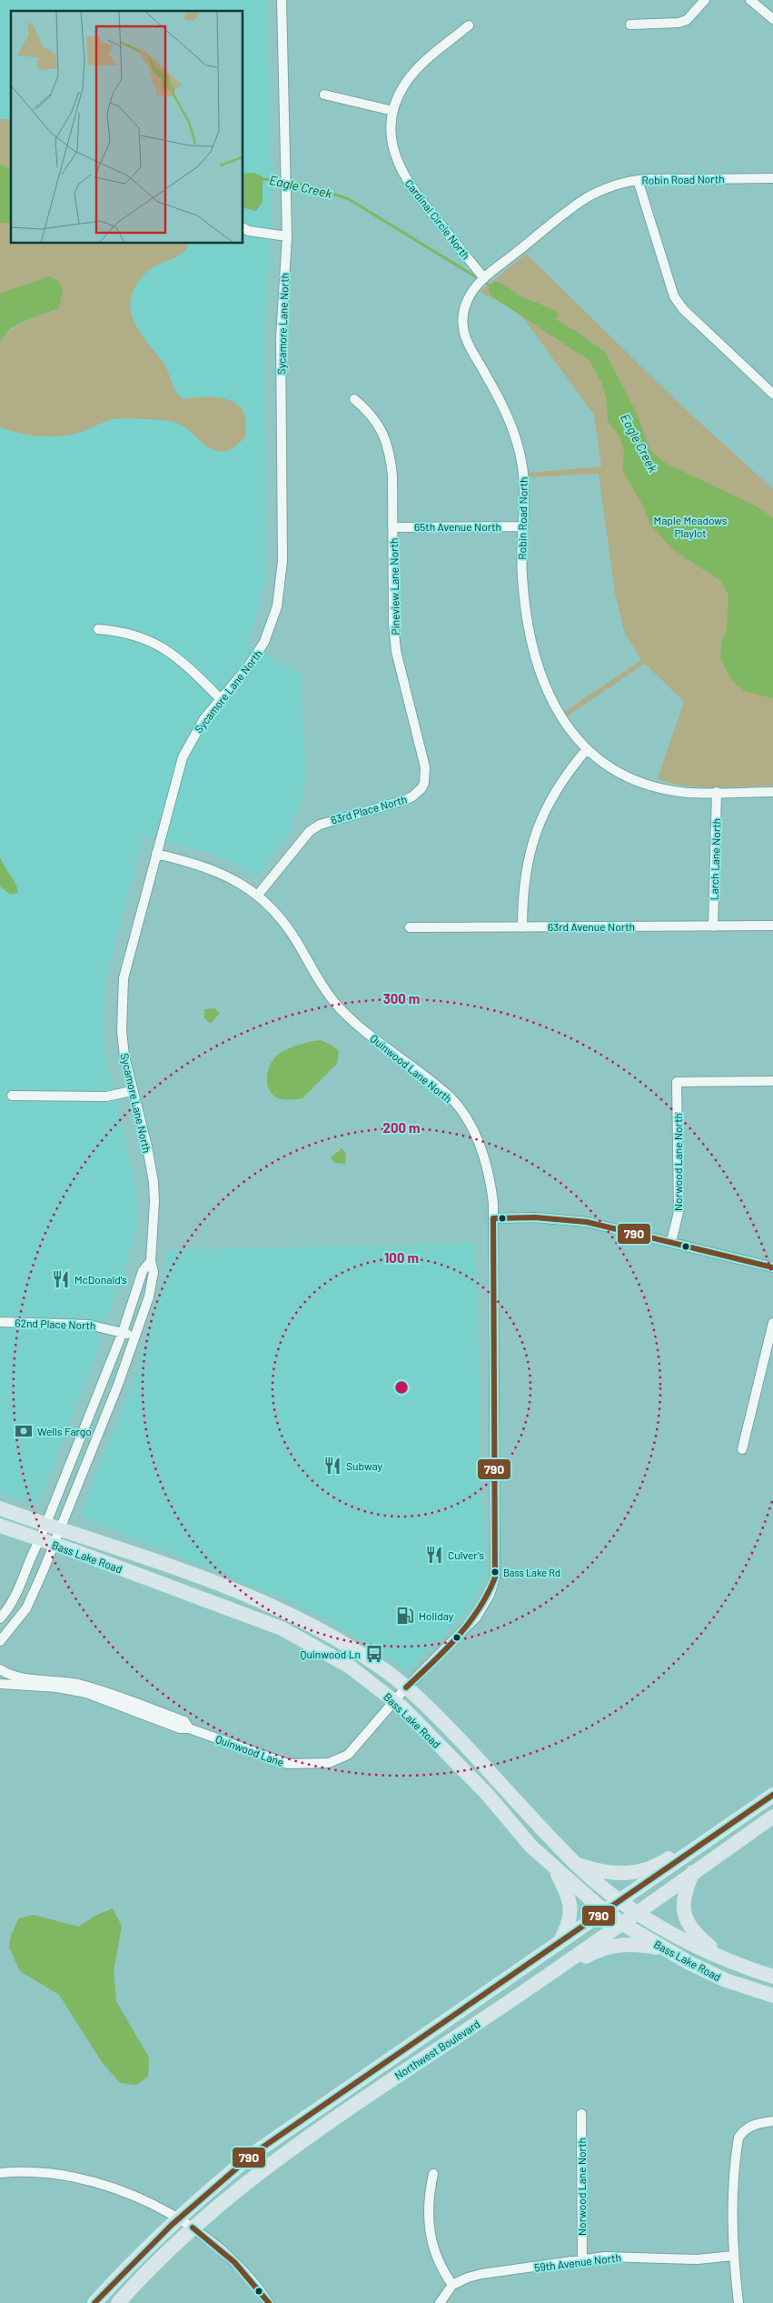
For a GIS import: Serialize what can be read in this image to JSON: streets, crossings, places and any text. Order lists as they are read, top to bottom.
{
  "streets": {
    "main road": ["Bass Lake Road", "Northwest Boulevard"],
    "street": [
      "Robin Road North",
      "Cardinal Circle North",
      "Sycamore Lane North",
      "65th Avenue North",
      "Pineview Lane North",
      "63rd Place North",
      "Larch Lane North",
      "63rd Avenue North",
      "Quinwood Lane North",
      "Norwood Lane North",
      "62nd Place North",
      "Quinwood Lane",
      "59th Avenue North"
    ]
  },
  "crossings": [
    ["Robin Road North", "Cardinal Circle North"],
    ["Robin Road North", "65th Avenue North"],
    ["Robin Road North", "Larch Lane North"],
    ["Sycamore Lane North", "Quinwood Lane North"],
    ["Sycamore Lane North", "62nd Place North"],
    ["Sycamore Lane North", "Bass Lake Road"],
    ["65th Avenue North", "Pineview Lane North"],
    ["Pineview Lane North", "63rd Place North"],
    ["63rd Place North", "Quinwood Lane North"],
    ["Larch Lane North", "63rd Avenue North"],
    ["Quinwood Lane North", "Bass Lake Road"],
    ["Quinwood Lane North", "Quinwood Lane"],
    ["Norwood Lane North", "59th Avenue North"],
    ["Bass Lake Road", "Quinwood Lane"],
    ["Bass Lake Road", "Northwest Boulevard"]
  ],
  "water": ["Eagle Creek"],
  "parks": ["Maple Meadows Playlot"],
  "places": {
    "restaurant": ["McDonald's", "Subway", "Culver's"],
    "bank": ["Wells Fargo"],
    "other": ["Bass Lake Rd"],
    "fuel station": ["Holiday"],
    "bus stop": ["Quinwood Ln"]
  },
  "lines": ["transit line 790"],
  "rings": ["300 m", "200 m", "100 m"]
}
